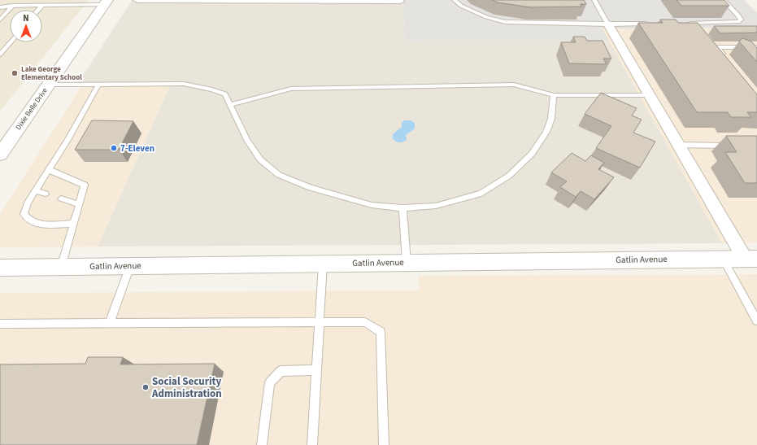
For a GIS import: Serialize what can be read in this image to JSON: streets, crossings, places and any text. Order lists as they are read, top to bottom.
{
  "streets": {
    "street": ["Dixie Belle Drive", "Gatlin Avenue"]
  },
  "places": ["Lake George Elementary School", "7-Eleven", "Social Security Administration"],
  "north": "top"
}
